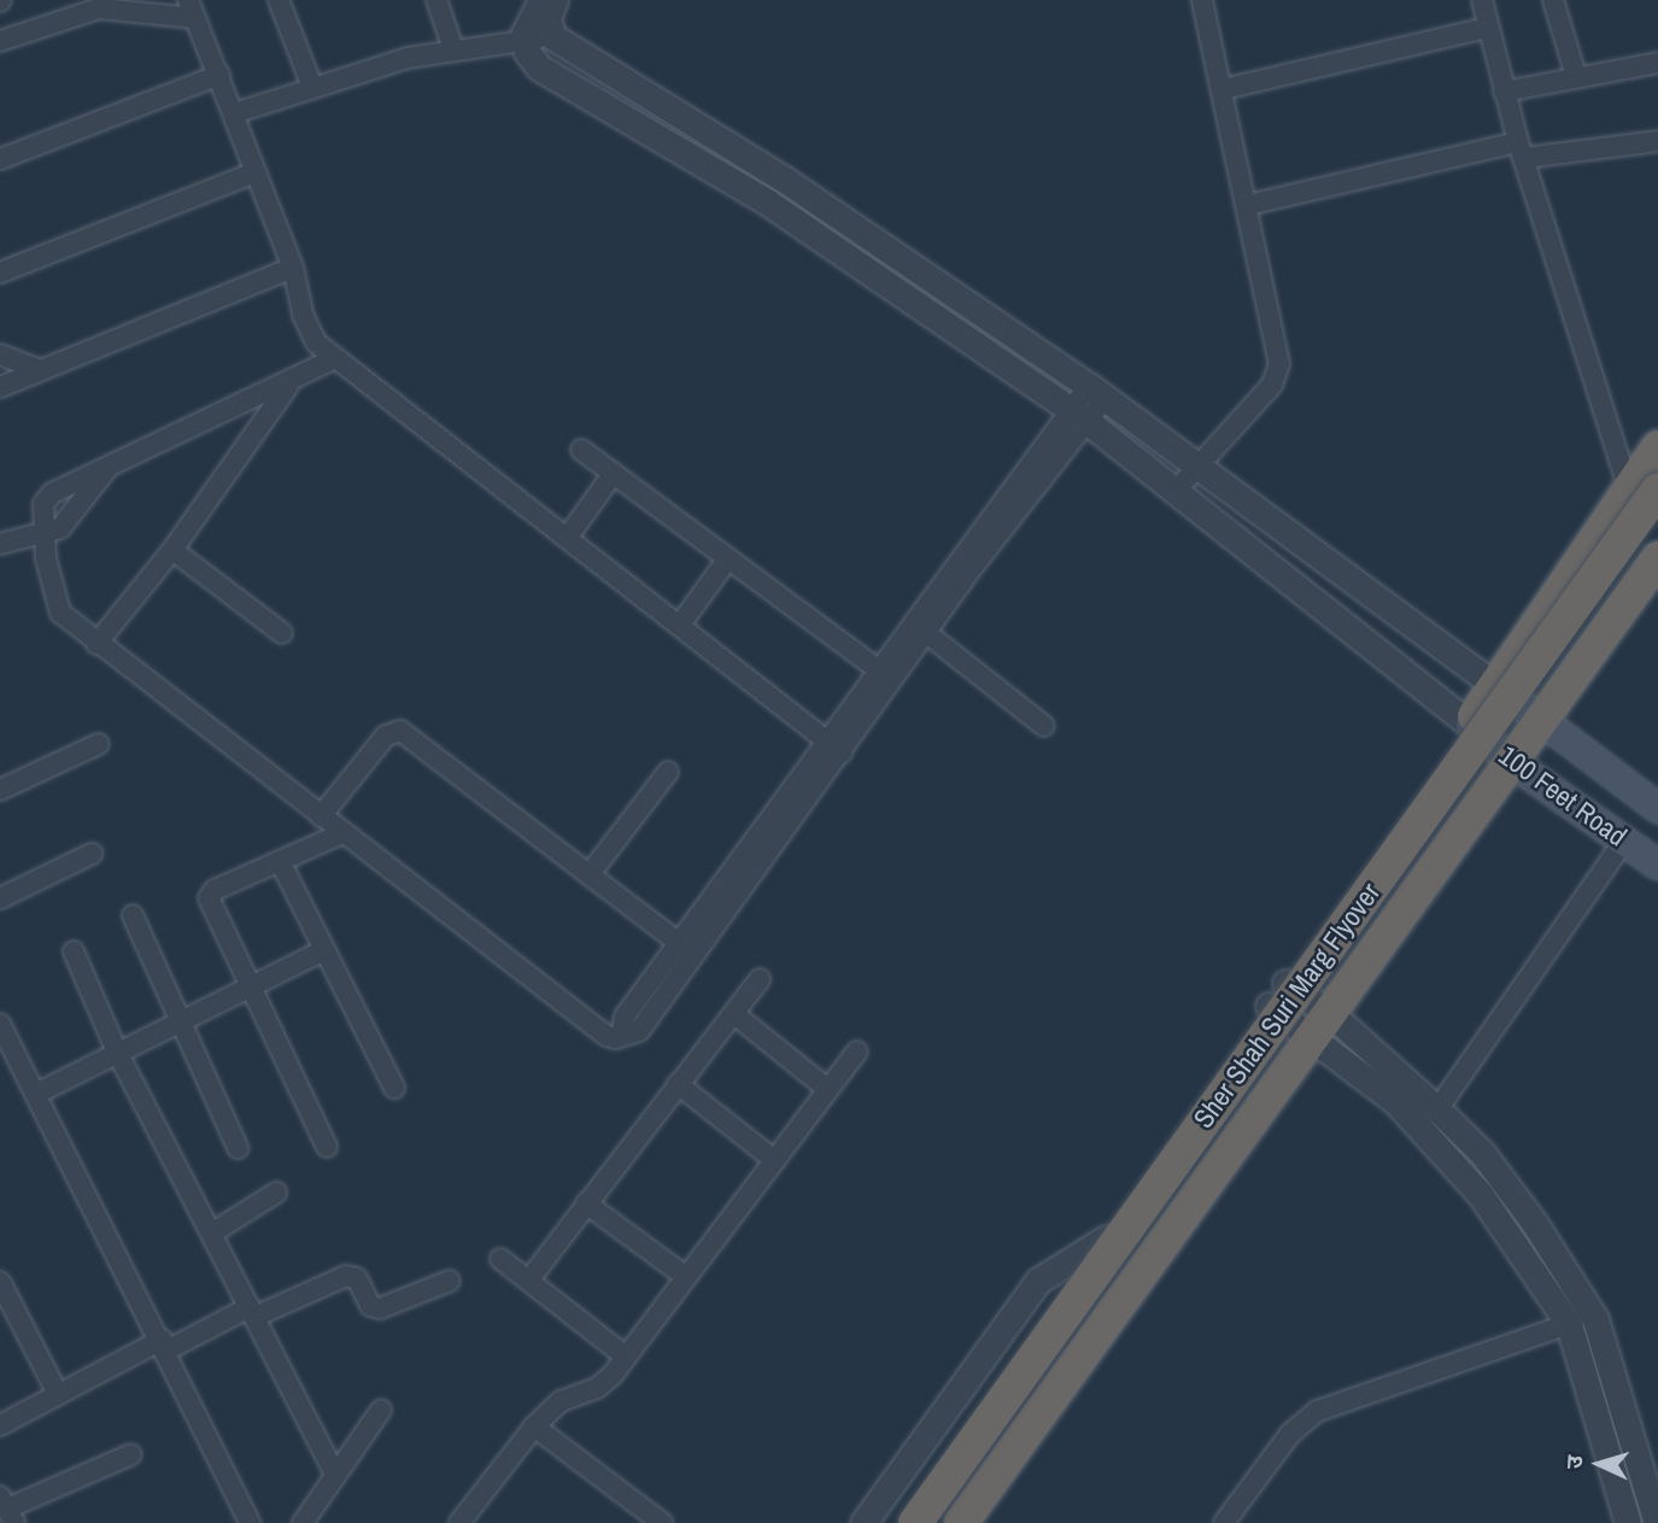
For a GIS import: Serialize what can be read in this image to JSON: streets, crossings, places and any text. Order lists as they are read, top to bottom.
{
  "streets": {
    "highway": ["Sher Shah Suri Marg Flyover"],
    "main road": ["100 Feet Road"]
  },
  "north": "left"
}
